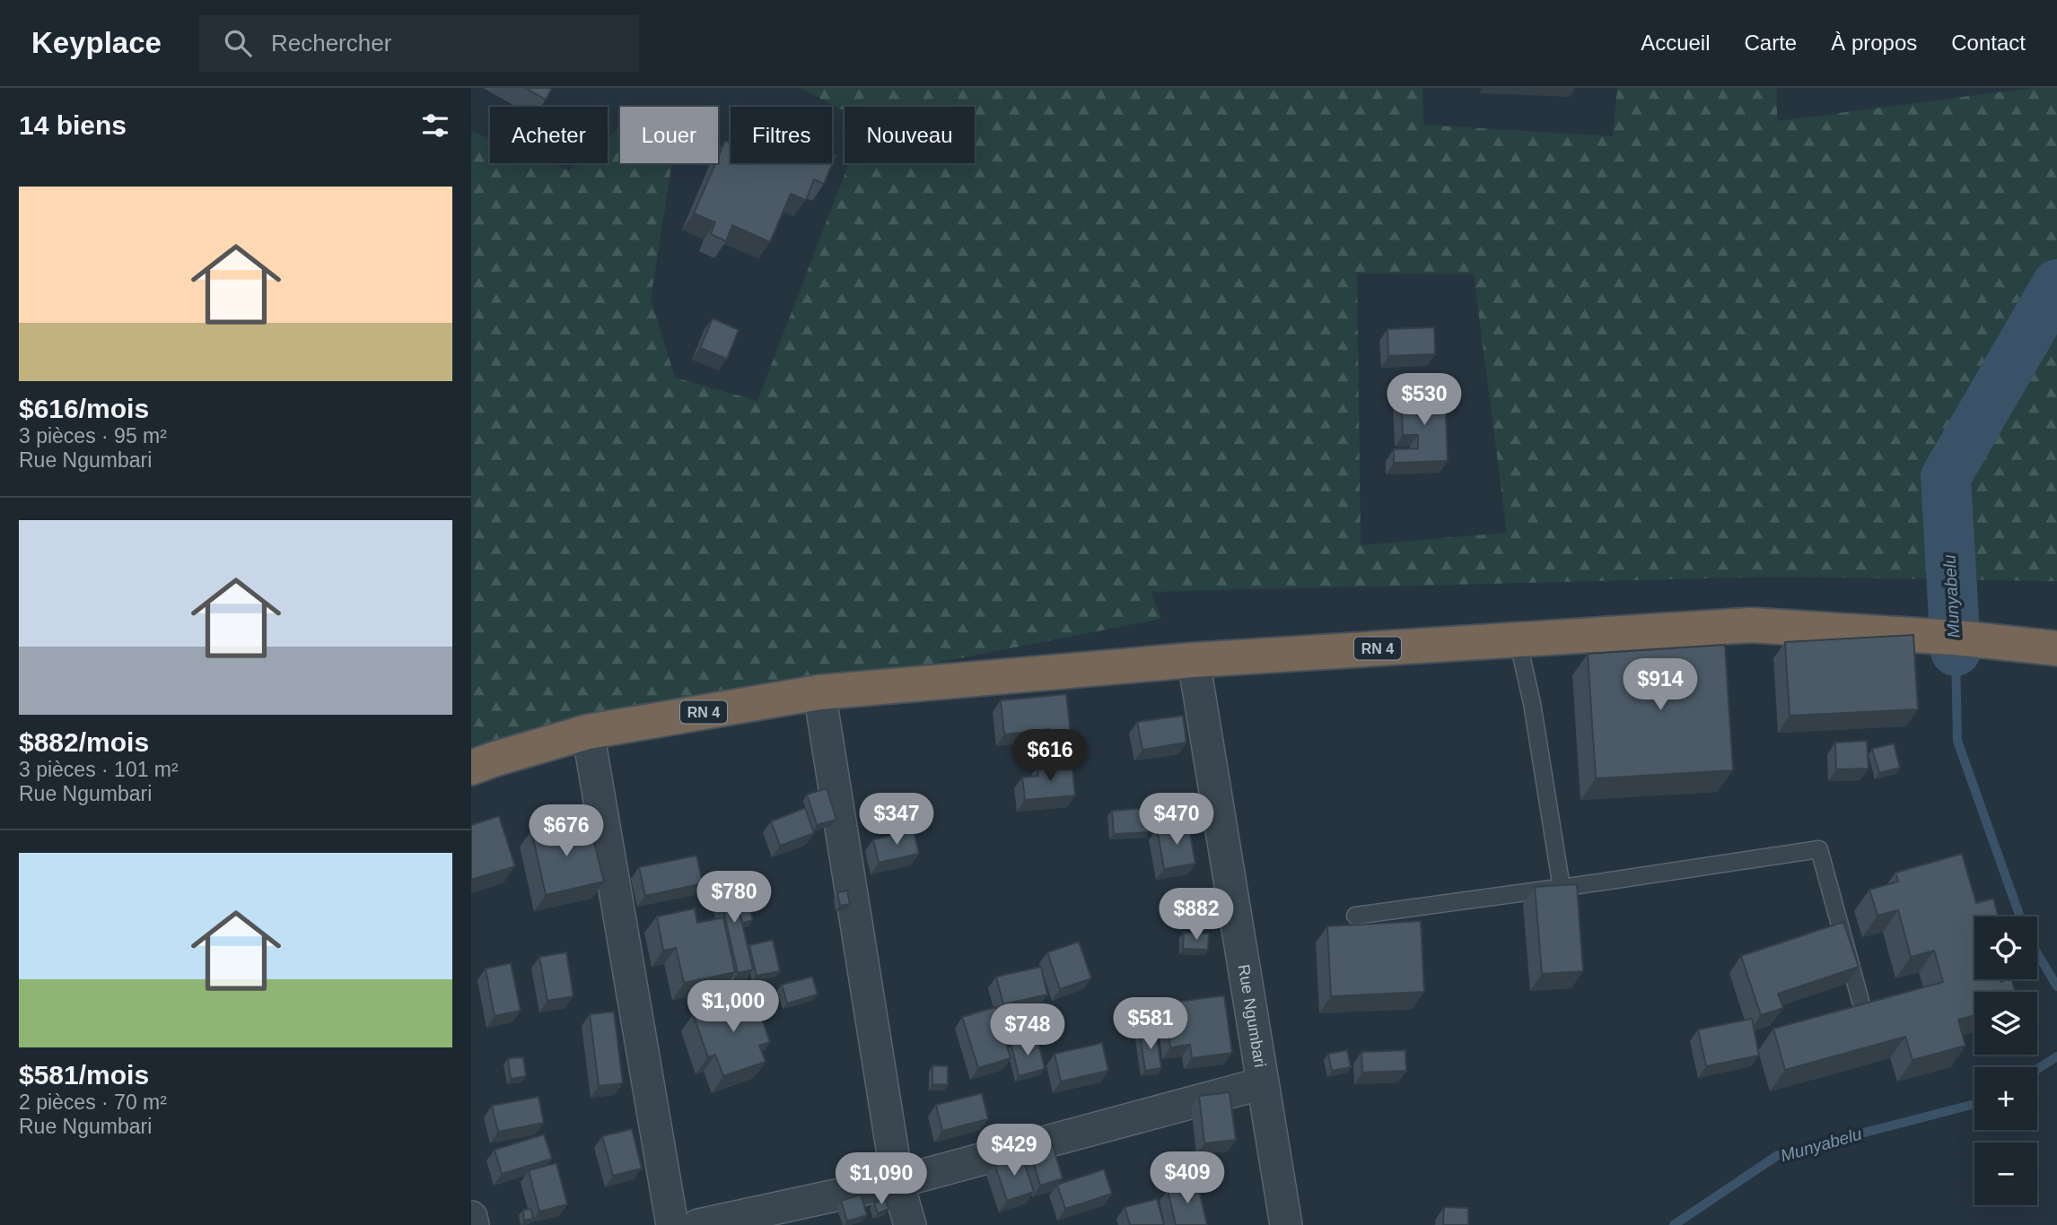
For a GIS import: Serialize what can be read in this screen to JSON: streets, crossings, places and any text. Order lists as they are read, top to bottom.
{
  "streets": {
    "highway": ["RN 4"],
    "street": ["Rue Ngumbari"]
  },
  "crossings": [
    ["RN 4", "Rue Ngumbari"]
  ],
  "water": ["Munyabelu"],
  "page": {
    "header": "Keyplace",
    "search": "Rechercher",
    "nav": [
      "Accueil",
      "Carte",
      "À propos",
      "Contact"
    ],
    "heading": "14 biens",
    "chip": [
      "Acheter",
      "Louer",
      "Filtres",
      "Nouveau"
    ],
    "list": [
      {
        "name": "$616/mois",
        "note": "3 pièces · 95 m² · Rue Ngumbari"
      },
      {
        "name": "$882/mois",
        "note": "3 pièces · 101 m² · Rue Ngumbari"
      },
      {
        "name": "$581/mois",
        "note": "2 pièces · 70 m² · Rue Ngumbari"
      }
    ],
    "price": [
      "$530",
      "$914",
      "$616",
      "$347",
      "$470",
      "$676",
      "$780",
      "$882",
      "$1,000",
      "$581",
      "$748",
      "$429",
      "$409",
      "$1,090"
    ],
    "map_buttons": ["+", "−"]
  }
}
